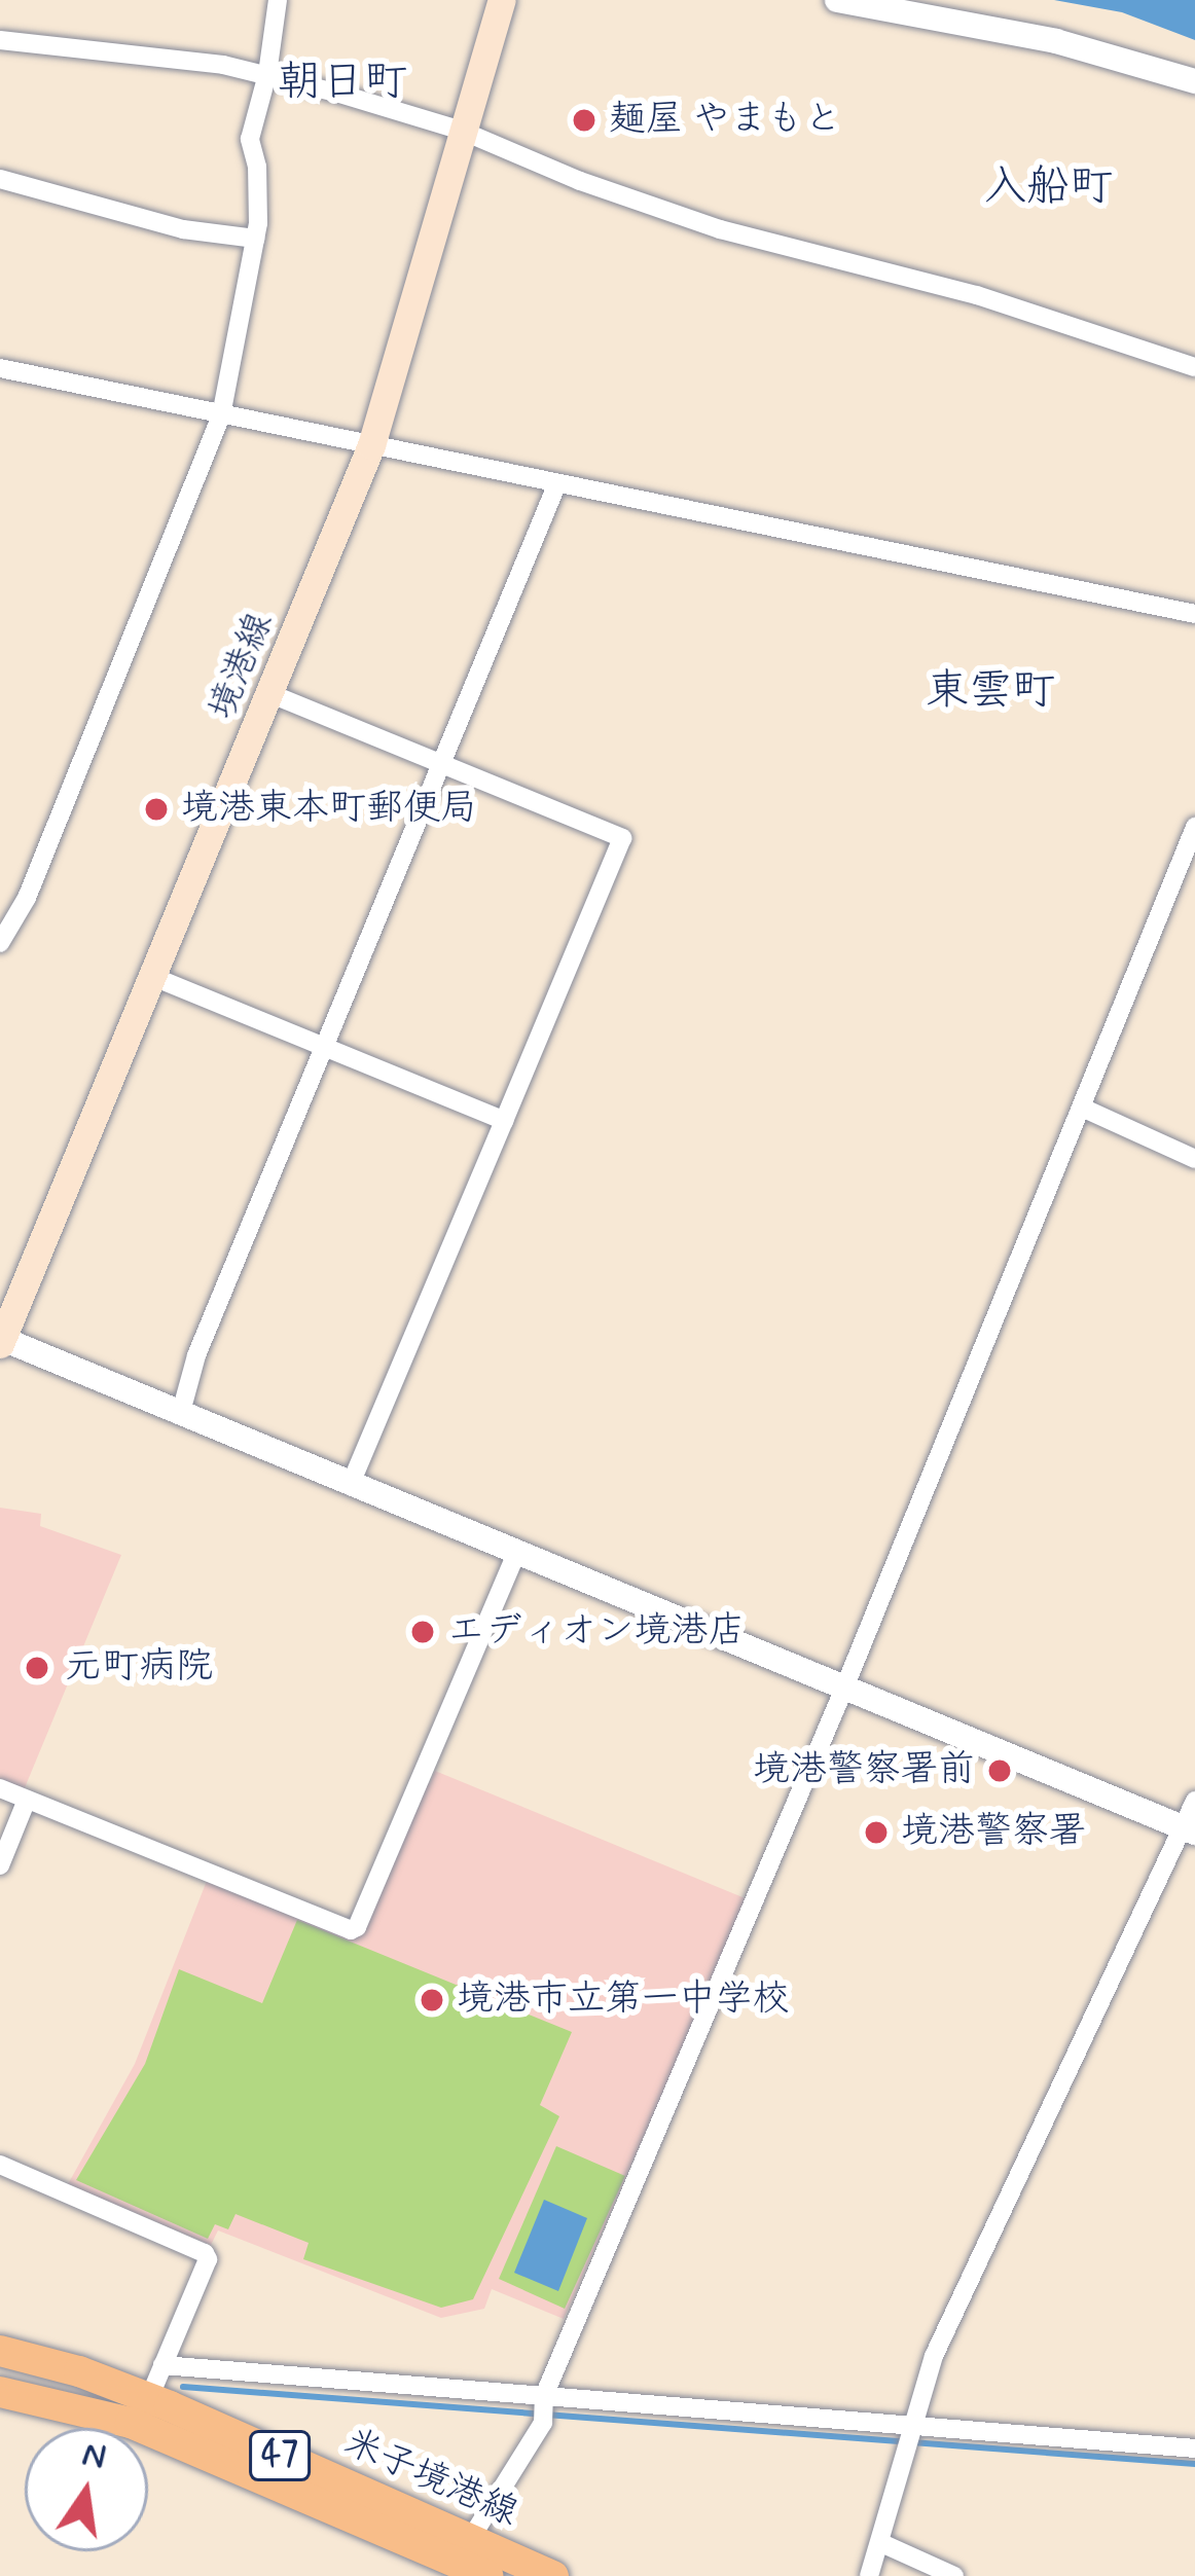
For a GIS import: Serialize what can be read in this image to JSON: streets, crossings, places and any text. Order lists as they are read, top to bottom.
{
  "streets": {
    "main road": ["境港線", "47", "米子境港線"]
  },
  "districts": ["朝日町", "入船町", "東雲町"],
  "places": [
    "麺屋 やまもと",
    "境港東本町郵便局",
    "エディオン境港店",
    "元町病院",
    "境港警察署前",
    "境港警察署",
    "境港市立第一中学校"
  ],
  "north": "top"
}
